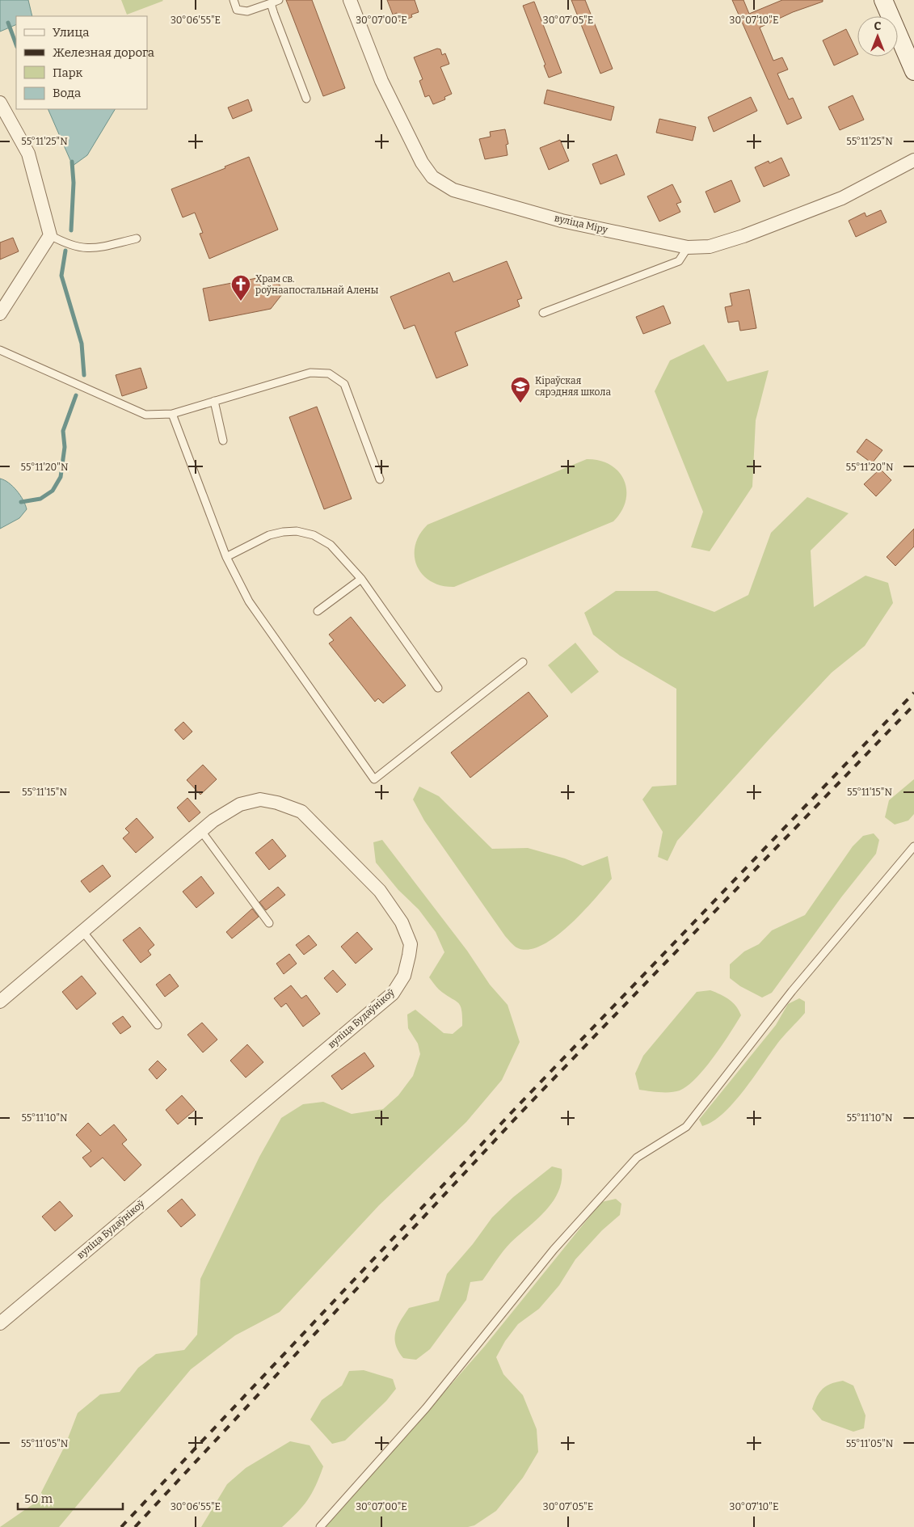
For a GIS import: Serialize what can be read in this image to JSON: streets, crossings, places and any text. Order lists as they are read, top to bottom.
{
  "streets": {
    "street": ["вуліца Міру", "вуліца Будаўнікоў"]
  },
  "places": {
    "church": ["Храм св. роўнаапостальнай Алены"],
    "school or university": ["Кіраўская сярэдняя школа"]
  },
  "legend": [
    "Улица",
    "Железная дорога",
    "Парк",
    "Вода"
  ],
  "scale_bar": "50 m",
  "north": "top",
  "coordinates": [
    "30°06'55\"E",
    "30°07'00\"E",
    "30°07'05\"E",
    "30°07'10\"E",
    "55°11'25\"N",
    "55°11'20\"N",
    "55°11'15\"N",
    "55°11'10\"N",
    "55°11'05\"N"
  ]
}
